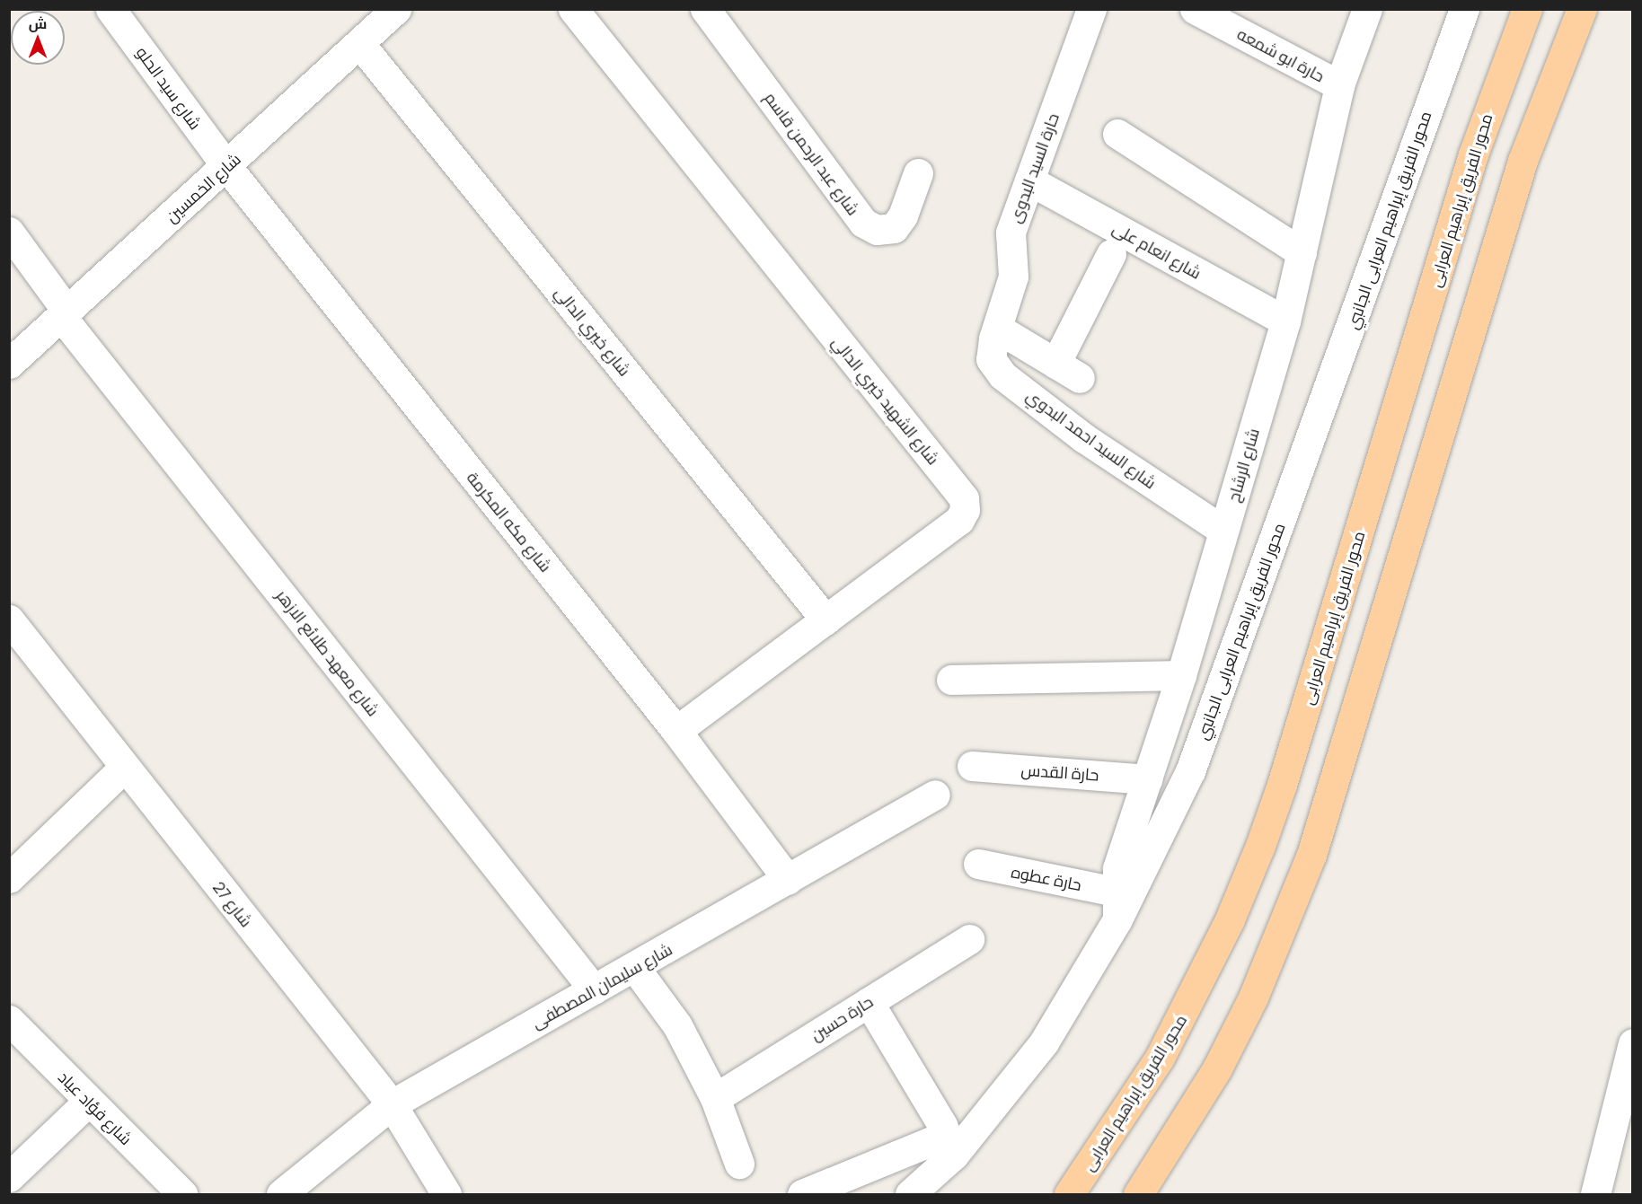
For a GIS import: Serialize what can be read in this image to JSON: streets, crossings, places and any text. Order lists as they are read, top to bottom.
{
  "streets": {
    "main road": ["محور الفريق إبراهيم العرابى"],
    "street": [
      "حارة ابو شمعه",
      "شارع سيد الحلو",
      "شارع عبد الرحمن قاسم",
      "حارة السيد البدوى",
      "شارع الخمسين",
      "محور الفريق إبراهيم العرابى الجانبي",
      "شارع انعام على",
      "شارع خيري الدالي",
      "شارع الشهيد خيري الدالي",
      "شارع السيد احمد البدوي",
      "شارع الرشاح",
      "شارع مكه المكرمة",
      "شارع معهد طلائع الازهر",
      "حارة القدس",
      "حارة عطوه",
      "شارع 27",
      "شارع سليمان المصطفى",
      "حارة حسين",
      "شارع فؤاد عياد"
    ]
  },
  "crossings": [
    ["حارة ابو شمعه", "شارع الرشاح"],
    ["شارع سيد الحلو", "شارع الخمسين"],
    ["شارع سيد الحلو", "شارع مكه المكرمة"],
    ["حارة السيد البدوى", "شارع انعام على"],
    ["حارة السيد البدوى", "شارع السيد احمد البدوي"],
    ["شارع الخمسين", "شارع خيري الدالي"],
    ["شارع الخمسين", "شارع مكه المكرمة"],
    ["شارع الخمسين", "شارع معهد طلائع الازهر"],
    ["محور الفريق إبراهيم العرابى الجانبي", "شارع الرشاح"],
    ["محور الفريق إبراهيم العرابى الجانبي", "حارة عطوه"],
    ["شارع انعام على", "شارع الرشاح"],
    ["شارع خيري الدالي", "شارع الشهيد خيري الدالي"],
    ["شارع الشهيد خيري الدالي", "شارع مكه المكرمة"],
    ["شارع السيد احمد البدوي", "شارع الرشاح"],
    ["شارع الرشاح", "حارة القدس"],
    ["شارع الرشاح", "حارة عطوه"],
    ["شارع مكه المكرمة", "شارع سليمان المصطفى"],
    ["شارع معهد طلائع الازهر", "شارع سليمان المصطفى"],
    ["شارع 27", "شارع سليمان المصطفى"]
  ],
  "north": "top"
}
